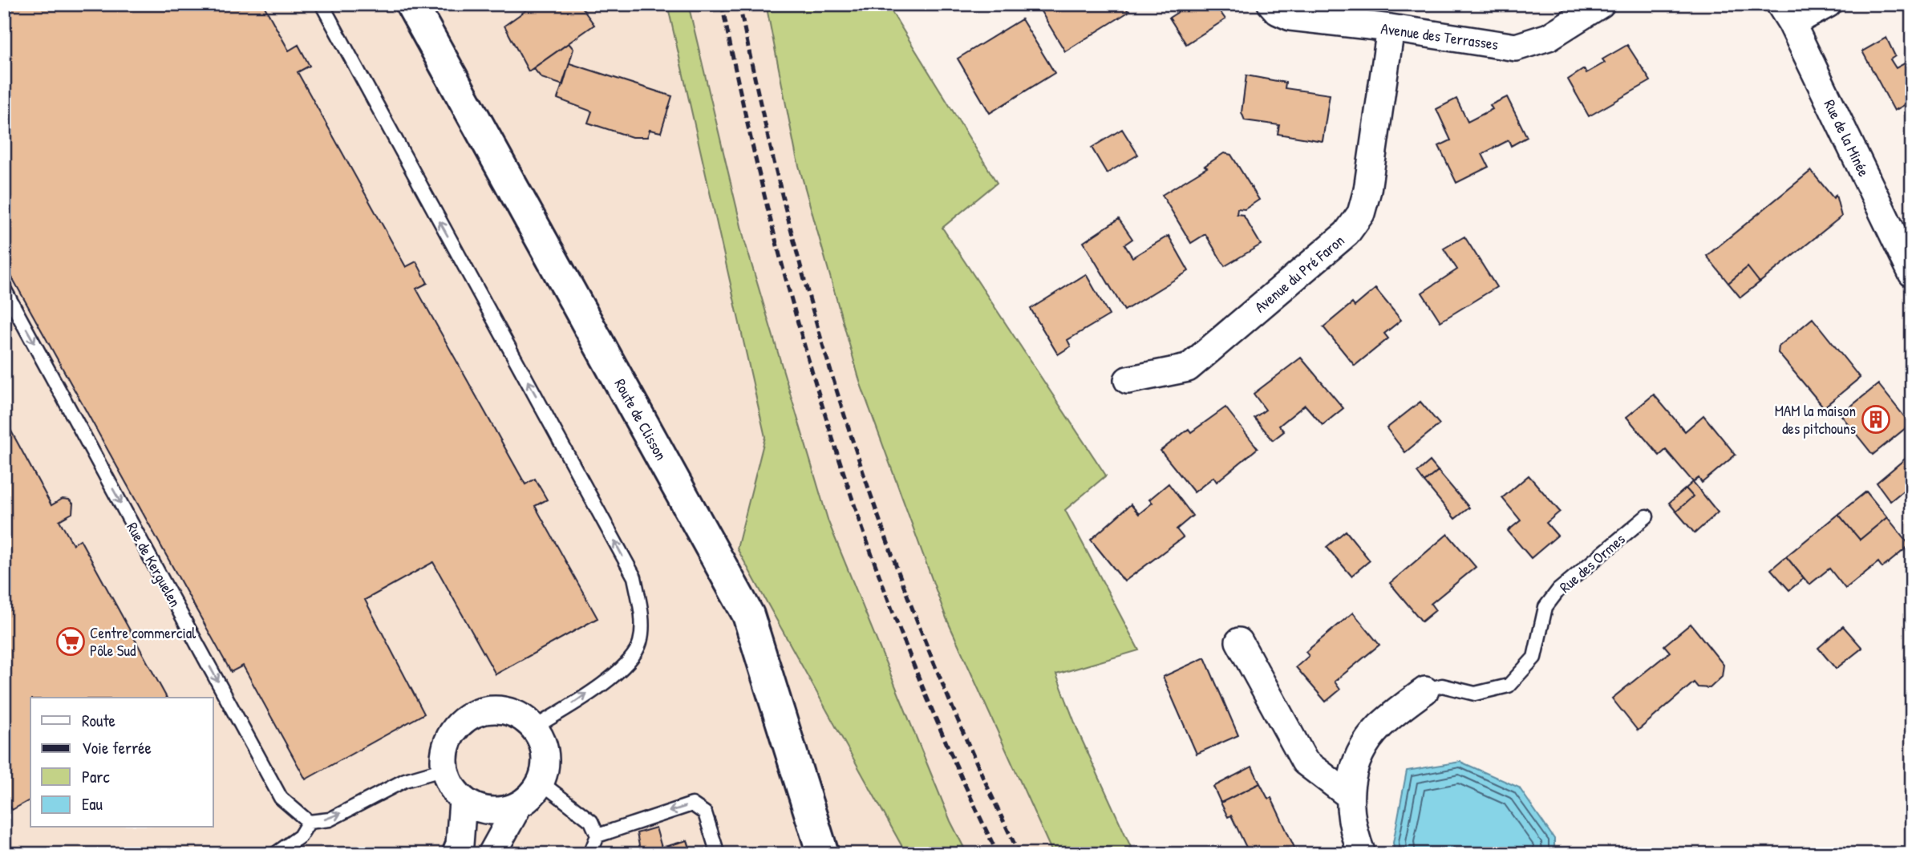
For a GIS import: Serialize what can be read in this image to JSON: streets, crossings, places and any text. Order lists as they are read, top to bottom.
{
  "streets": {
    "main road": ["Route de Clisson"],
    "street": [
      "Avenue des Terrasses",
      "Rue de la Minée",
      "Avenue du Pré Faron",
      "Rue des Ormes"
    ],
    "lane": ["Rue de Kerguelen"]
  },
  "crossings": [
    ["Avenue des Terrasses", "Avenue du Pré Faron"]
  ],
  "one_way": ["Rue de Kerguelen"],
  "places": {
    "building": ["MAM la maison des pitchouns"],
    "supermarket": ["Centre commercial Pôle Sud"]
  },
  "legend": [
    "Route",
    "Voie ferrée",
    "Parc",
    "Eau"
  ]
}
